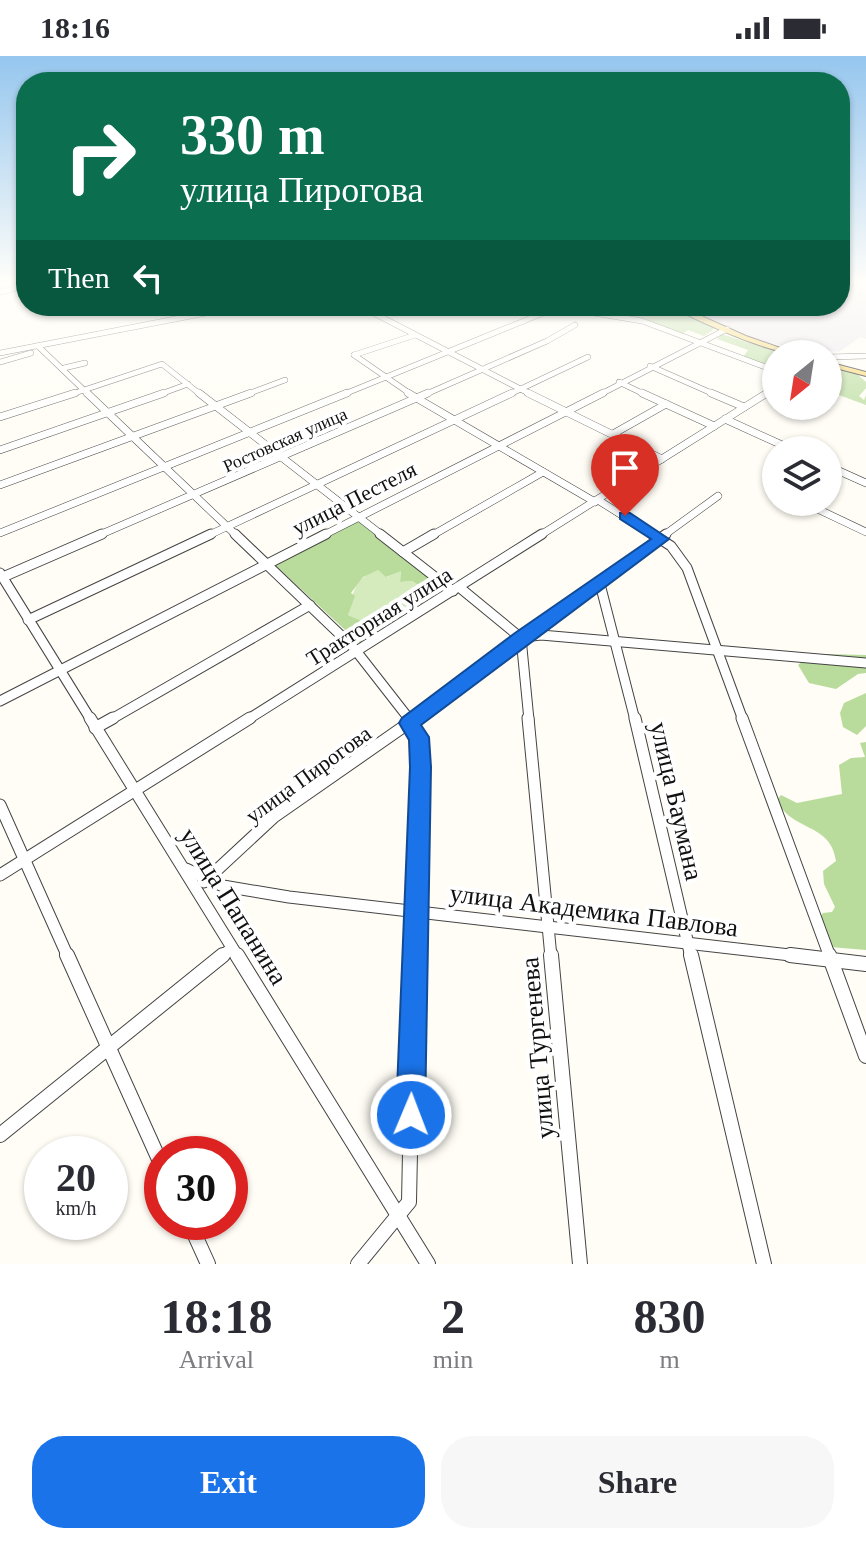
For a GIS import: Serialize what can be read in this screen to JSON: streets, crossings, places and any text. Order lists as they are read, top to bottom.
{
  "streets": {
    "street": [
      "Ростовская улица",
      "улица Пестеля",
      "Тракторная улица",
      "улица Пирогова",
      "улица Баумана",
      "улица Папанина",
      "улица Академика Павлова",
      "улица Тургенева"
    ]
  },
  "crossings": [
    ["Ростовская улица", "улица Папанина"],
    ["улица Пестеля", "улица Папанина"],
    ["Тракторная улица", "улица Папанина"],
    ["улица Пирогова", "улица Баумана"],
    ["улица Пирогова", "улица Папанина"],
    ["улица Пирогова", "улица Академика Павлова"],
    ["улица Пирогова", "улица Тургенева"],
    ["улица Баумана", "улица Академика Павлова"],
    ["улица Папанина", "улица Академика Павлова"],
    ["улица Академика Павлова", "улица Тургенева"]
  ],
  "north": "bottom left",
  "page": {
    "status": "18:16",
    "turn": ["330 m", "улица Пирогова"],
    "then": "Then",
    "speed": "20 km/h",
    "limit": "30",
    "eta": [
      "18:18",
      "Arrival",
      "2",
      "min",
      "830",
      "m"
    ],
    "buttons": ["Exit", "Share"]
  }
}
